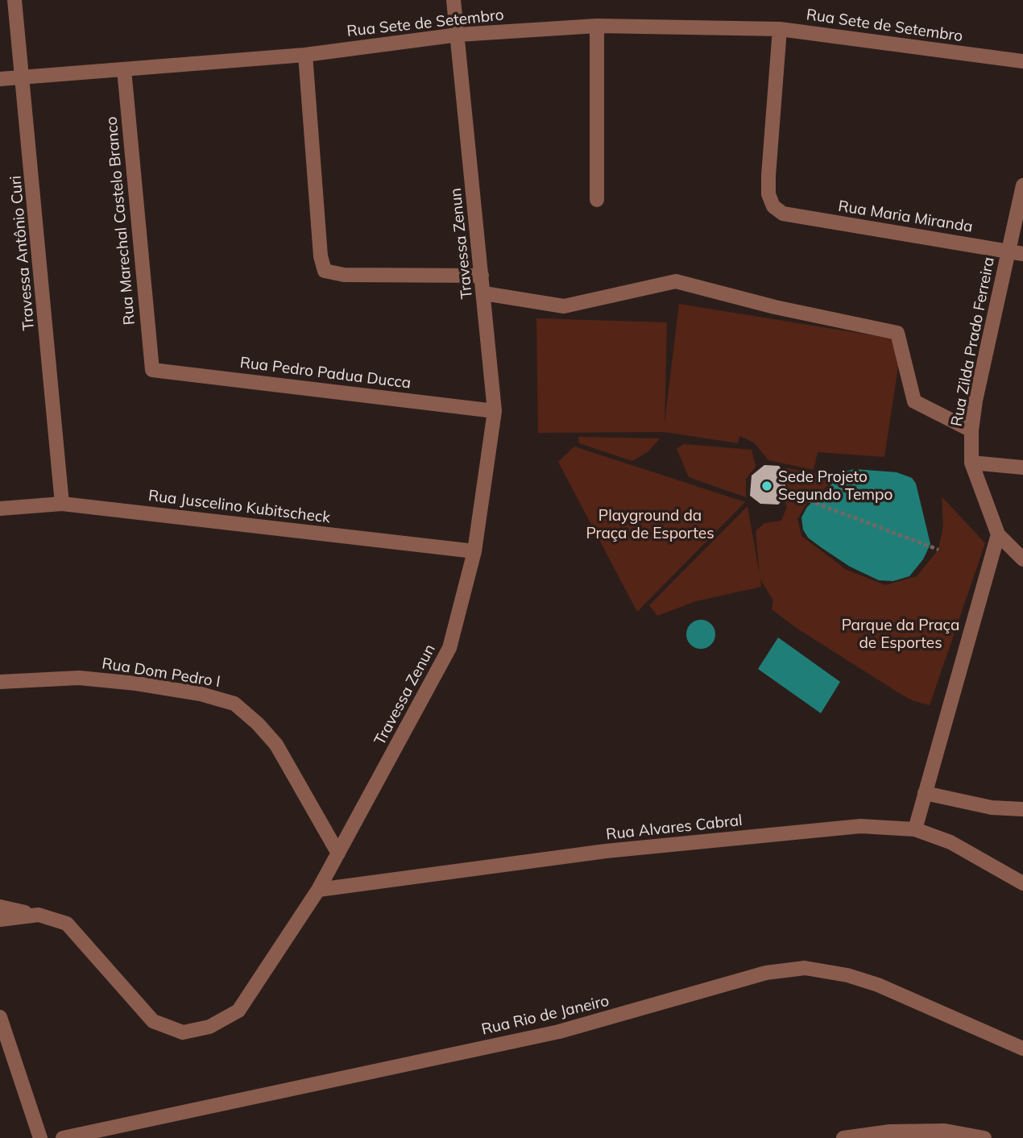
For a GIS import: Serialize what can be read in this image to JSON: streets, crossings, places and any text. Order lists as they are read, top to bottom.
{
  "streets": {
    "street": [
      "Rua Sete de Setembro",
      "Rua Maria Miranda",
      "Rua Marechal Castelo Branco",
      "Travessa Zenun",
      "Travessa Antônio Curi",
      "Rua Zilda Prado Ferreira",
      "Rua Pedro Padua Ducca",
      "Rua Juscelino Kubitscheck",
      "Rua Dom Pedro I",
      "Rua Alvares Cabral",
      "Rua Rio de Janeiro"
    ]
  },
  "crossings": [
    ["Rua Sete de Setembro", "Rua Maria Miranda"],
    ["Rua Sete de Setembro", "Rua Marechal Castelo Branco"],
    ["Rua Sete de Setembro", "Travessa Zenun"],
    ["Rua Sete de Setembro", "Travessa Antônio Curi"],
    ["Rua Maria Miranda", "Rua Zilda Prado Ferreira"],
    ["Rua Marechal Castelo Branco", "Rua Pedro Padua Ducca"],
    ["Travessa Zenun", "Rua Pedro Padua Ducca"],
    ["Travessa Zenun", "Rua Juscelino Kubitscheck"],
    ["Travessa Zenun", "Rua Dom Pedro I"],
    ["Travessa Zenun", "Rua Alvares Cabral"],
    ["Travessa Antônio Curi", "Rua Juscelino Kubitscheck"]
  ],
  "parks": ["Playground da Praça de Esportes", "Parque da Praça de Esportes"],
  "places": ["Sede Projeto Segundo Tempo"]
}
